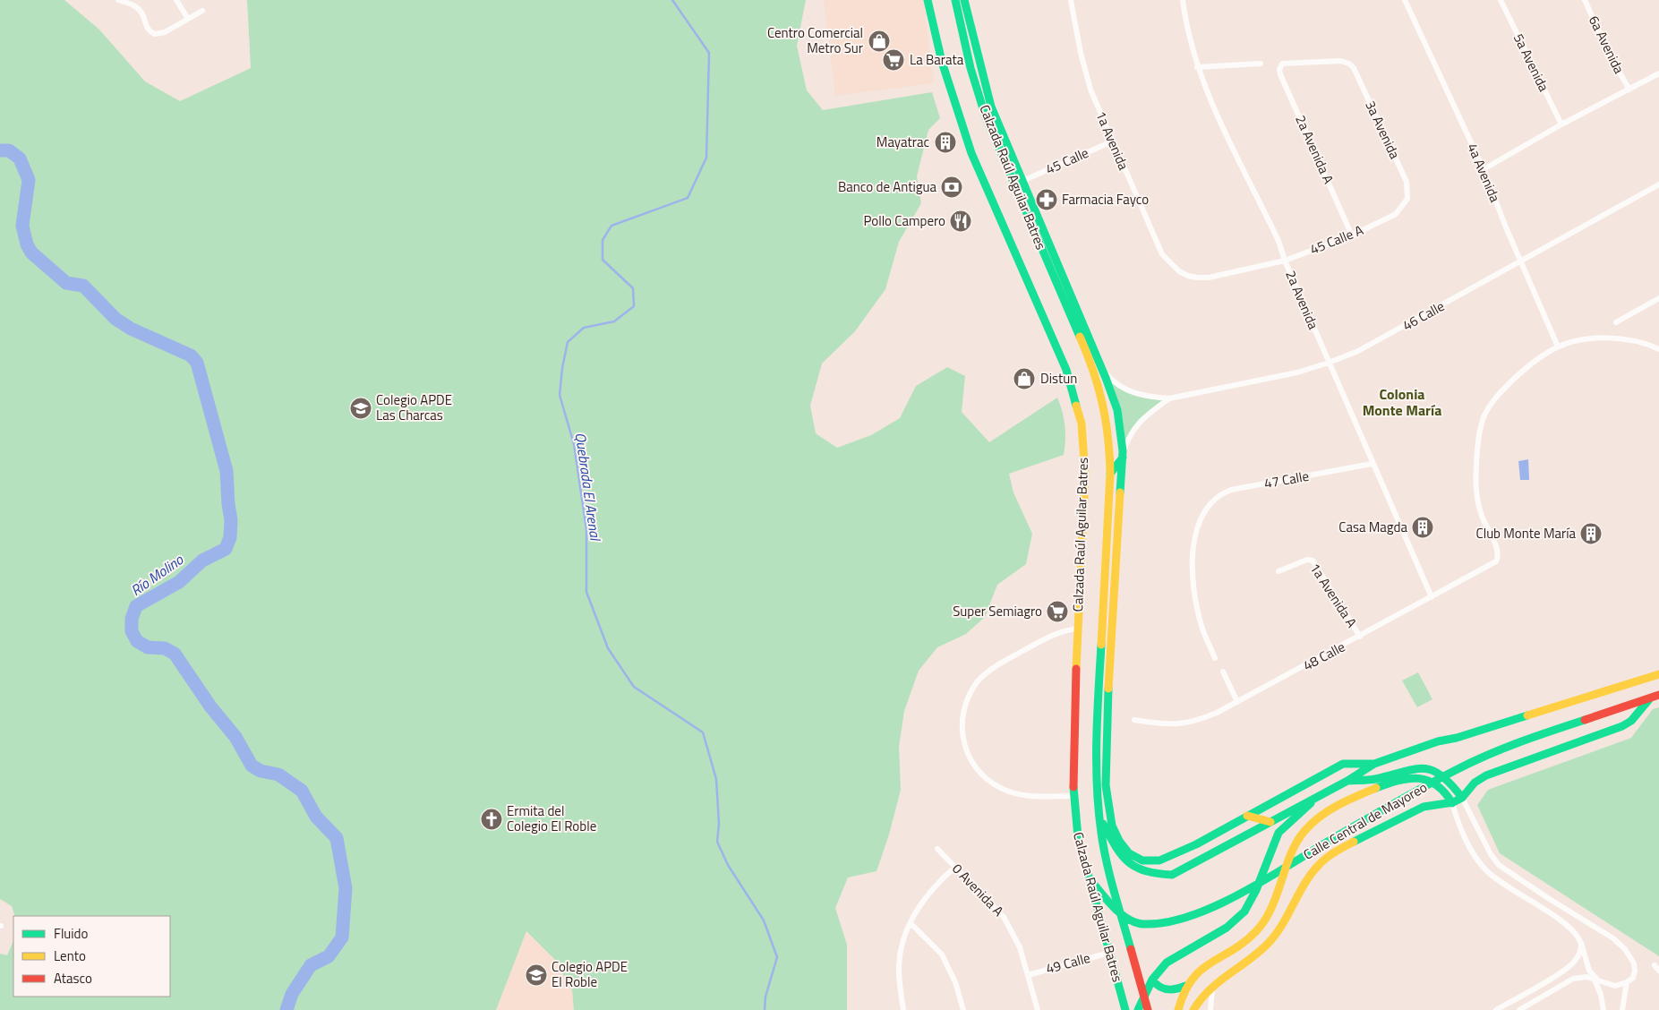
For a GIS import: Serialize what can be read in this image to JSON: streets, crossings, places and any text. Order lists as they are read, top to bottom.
{
  "streets": {
    "main road": ["Calzada Raúl Aguilar Batres", "Calle Central de Mayoreo"],
    "street": [
      "6a Avenida",
      "5a Avenida",
      "3a Avenida",
      "1a Avenida",
      "2a Avenida A",
      "45 Calle",
      "4a Avenida",
      "45 Calle A",
      "2a Avenida",
      "46 Calle",
      "47 Calle",
      "1a Avenida A",
      "48 Calle",
      "0 Avenida A",
      "49 Calle"
    ]
  },
  "crossings": [
    ["3a Avenida", "2a Avenida A"],
    ["3a Avenida", "45 Calle A"],
    ["1a Avenida", "45 Calle"],
    ["1a Avenida", "45 Calle A"],
    ["2a Avenida A", "45 Calle A"],
    ["4a Avenida", "46 Calle"],
    ["4a Avenida", "48 Calle"],
    ["Calzada Raúl Aguilar Batres", "Calle Central de Mayoreo"],
    ["Calzada Raúl Aguilar Batres", "49 Calle"],
    ["45 Calle A", "2a Avenida"],
    ["2a Avenida", "46 Calle"],
    ["2a Avenida", "47 Calle"],
    ["2a Avenida", "48 Calle"],
    ["1a Avenida A", "48 Calle"],
    ["0 Avenida A", "49 Calle"]
  ],
  "districts": ["Colonia Monte María"],
  "water": ["Quebrada El Arenal", "Río Molino"],
  "places": {
    "shop": ["Centro Comercial Metro Sur", "Distun"],
    "supermarket": ["La Barata", "Super Semiagro"],
    "building": ["Mayatrac", "Casa Magda", "Club Monte María"],
    "bank": ["Banco de Antigua"],
    "pharmacy": ["Farmacia Fayco"],
    "restaurant": ["Pollo Campero"],
    "school or university": ["Colegio APDE Las Charcas", "Colegio APDE El Roble"],
    "church": ["Ermita del Colegio El Roble"]
  },
  "legend": ["Fluido", "Lento", "Atasco"]
}
